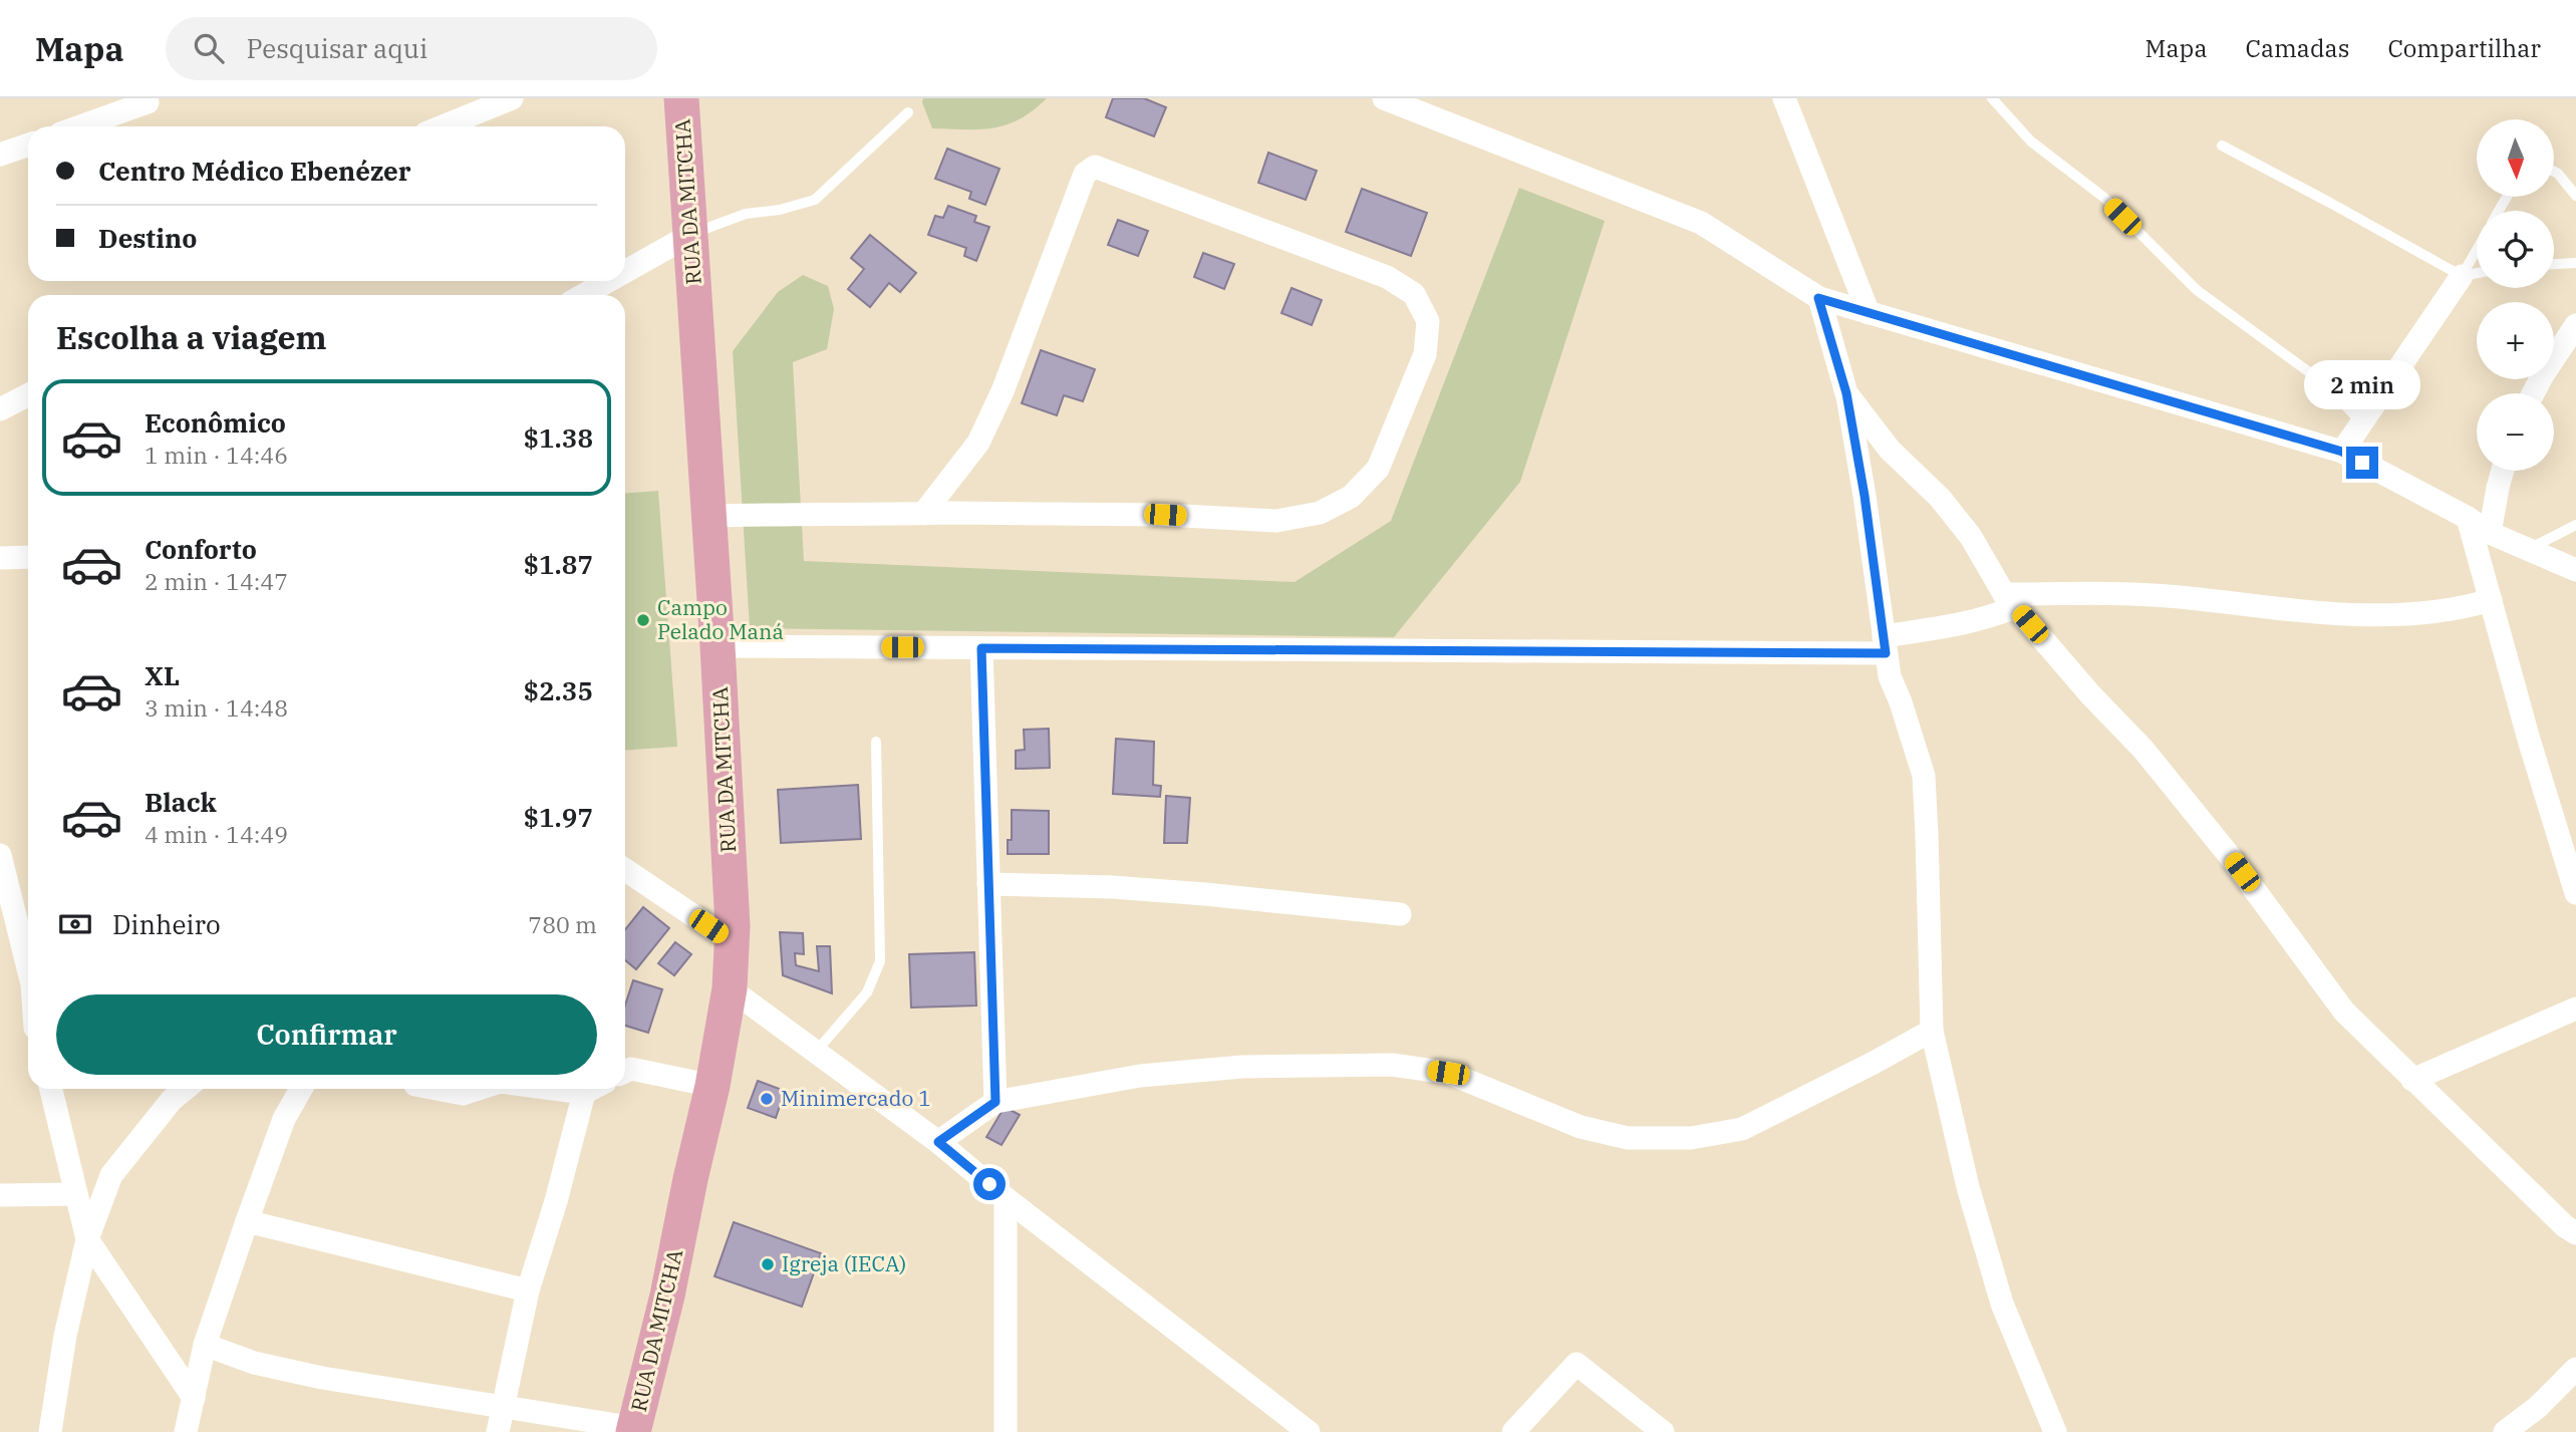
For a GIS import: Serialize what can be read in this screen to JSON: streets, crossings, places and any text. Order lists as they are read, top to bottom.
{
  "streets": {
    "main road": ["RUA DA MITCHA"]
  },
  "places": ["Campo Pelado Maná", "Minimercado 1", "Igreja (IECA)"],
  "north": "bottom",
  "page": {
    "header": "Mapa",
    "search": "Pesquisar aqui",
    "nav": ["Mapa", "Camadas", "Compartilhar"],
    "map_buttons": ["+", "−"],
    "banner": ["Centro Médico Ebenézer", "Destino"],
    "heading": "Escolha a viagem",
    "bubble": "2 min",
    "list": [
      {
        "name": "Econômico",
        "note": "1 min · 14:46",
        "value": "$1.38"
      },
      {
        "name": "Conforto",
        "note": "2 min · 14:47",
        "value": "$1.87"
      },
      {
        "name": "XL",
        "note": "3 min · 14:48",
        "value": "$2.35"
      },
      {
        "name": "Black",
        "note": "4 min · 14:49",
        "value": "$1.97"
      }
    ],
    "pay": ["Dinheiro", "780 m"],
    "buttons": "Confirmar"
  }
}
